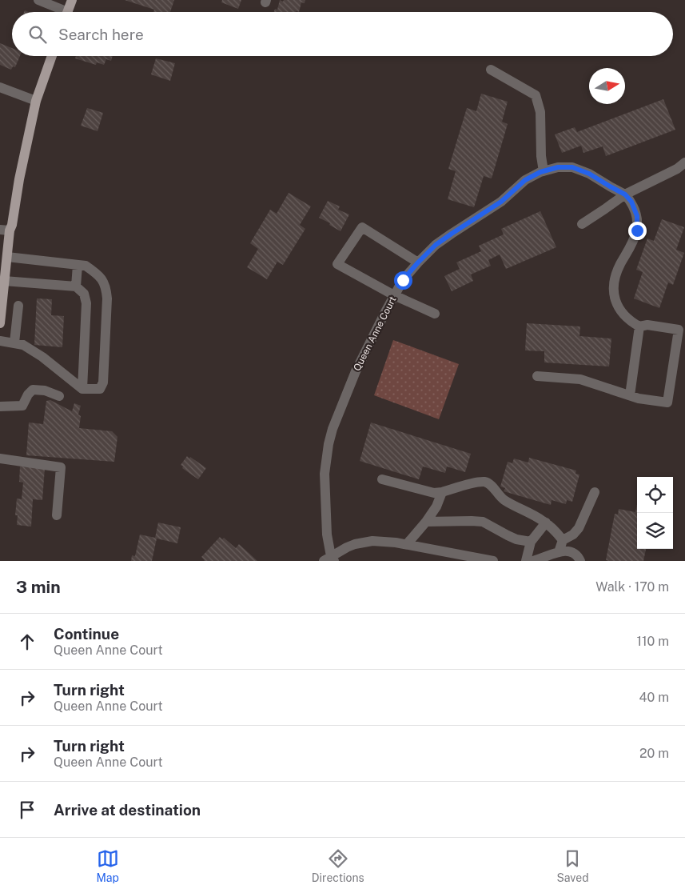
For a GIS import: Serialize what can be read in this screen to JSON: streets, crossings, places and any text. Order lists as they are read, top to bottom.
{
  "streets": {
    "street": ["Queen Anne Court"]
  },
  "north": "right",
  "page": {
    "search": "Search here",
    "heading": ["3 min", "Walk · 170 m"],
    "list": [
      ["Continue", "Queen Anne Court", "110 m"],
      ["Turn right", "Queen Anne Court", "40 m"],
      ["Turn right", "Queen Anne Court", "20 m"],
      "Arrive at destination"
    ],
    "nav": ["Map", "Directions", "Saved"]
  }
}
